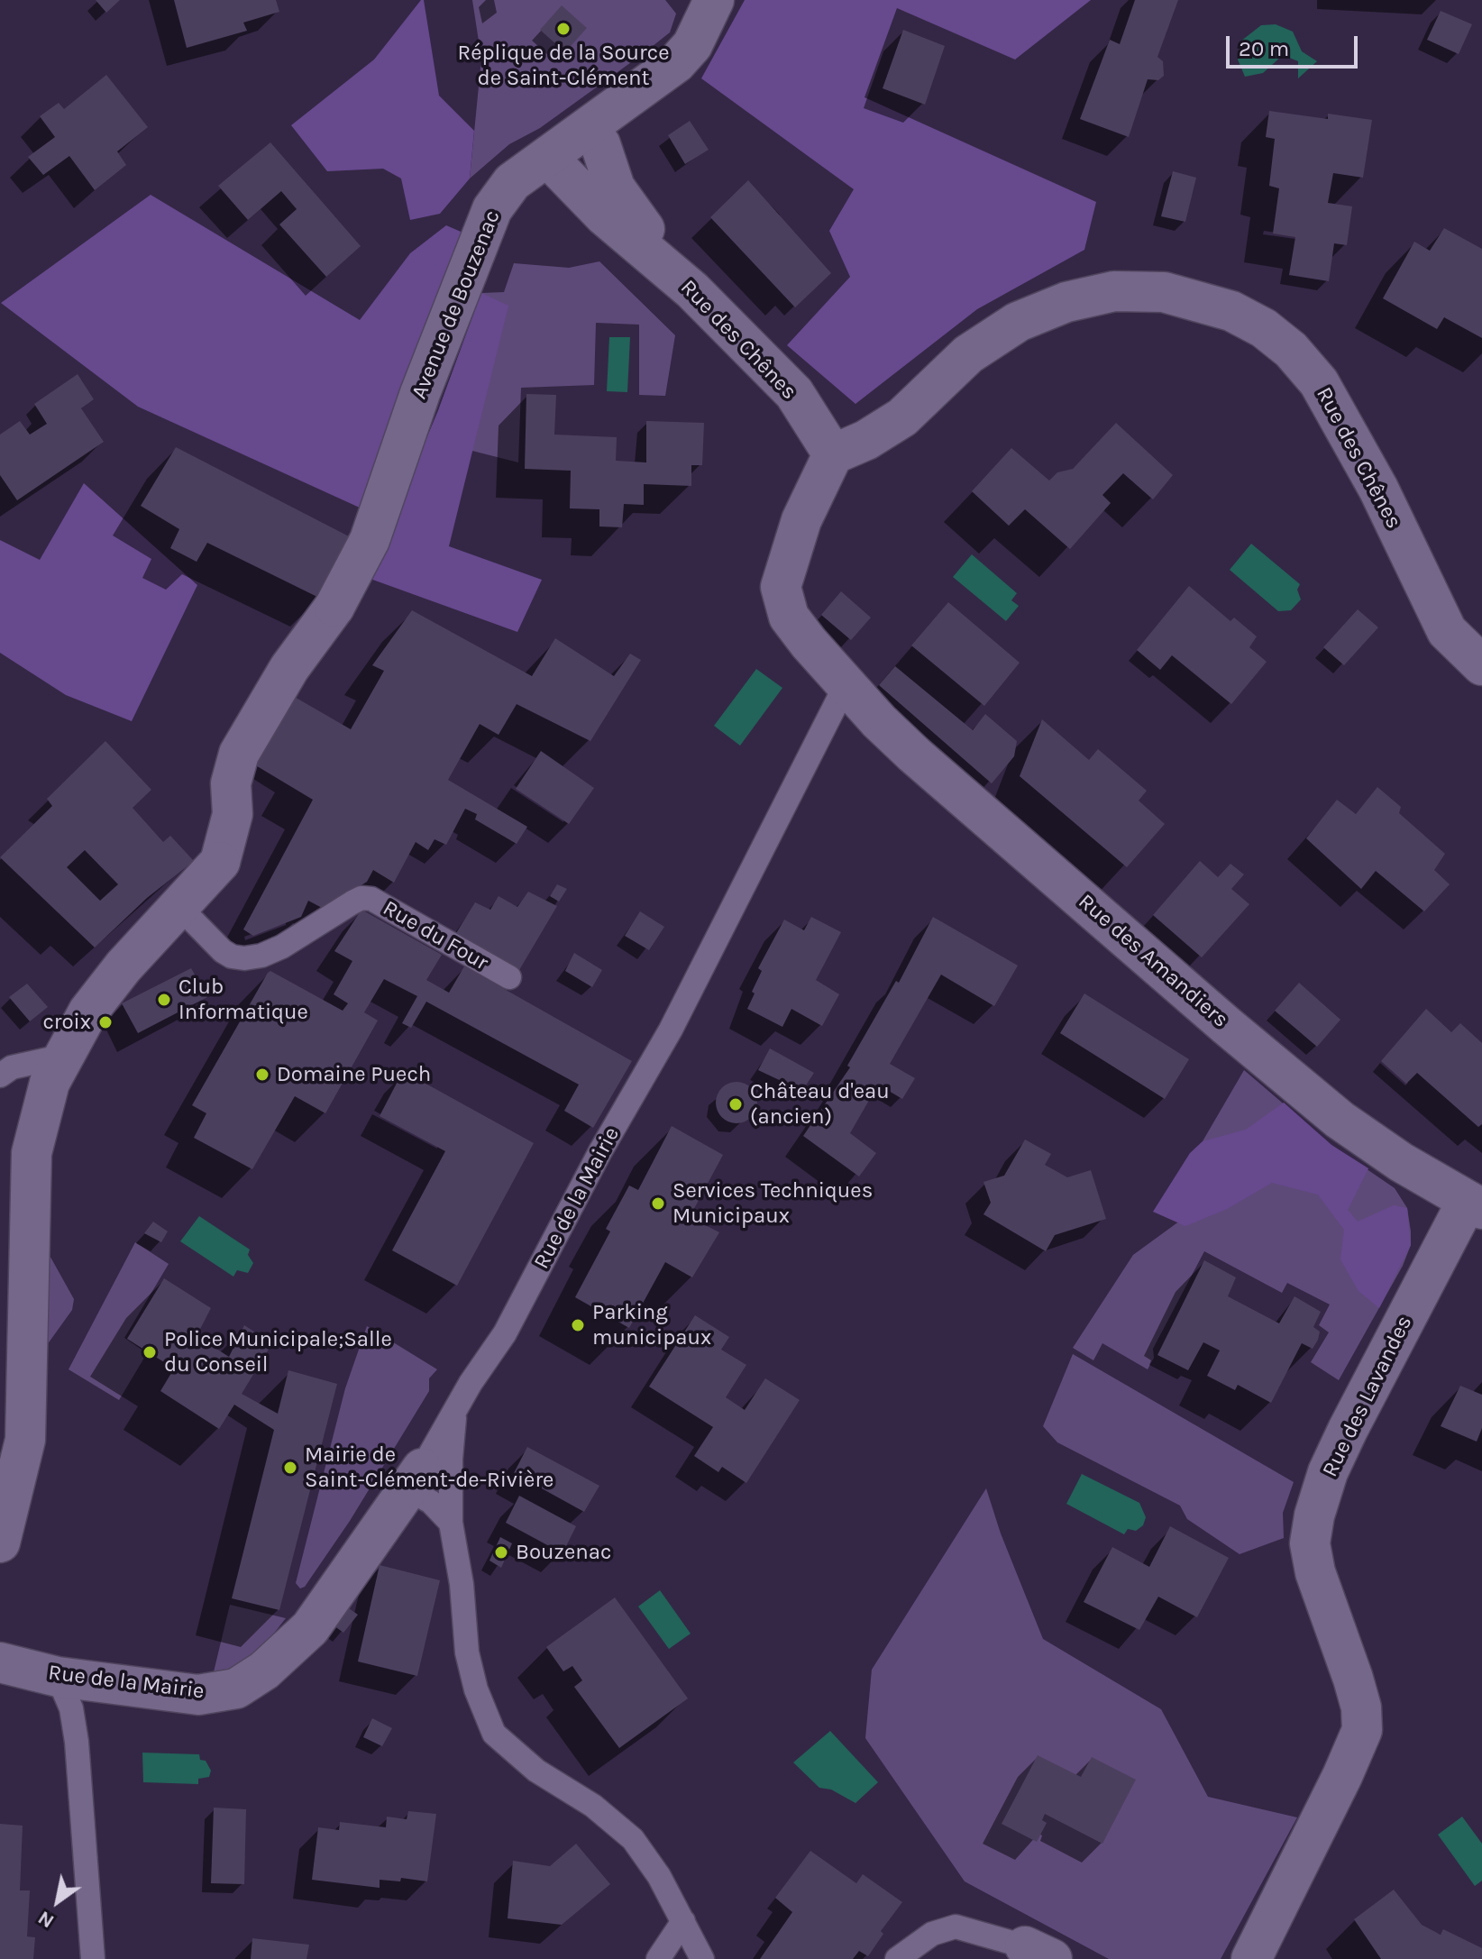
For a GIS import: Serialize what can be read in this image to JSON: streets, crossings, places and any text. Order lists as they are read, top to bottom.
{
  "streets": {
    "street": [
      "Avenue de Bouzenac",
      "Rue des Chênes",
      "Rue des Amandiers",
      "Rue de la Mairie",
      "Rue des Lavandes"
    ],
    "lane": ["Rue du Four"]
  },
  "crossings": [
    ["Avenue de Bouzenac", "Rue des Chênes"],
    ["Avenue de Bouzenac", "Rue du Four"],
    ["Rue des Amandiers", "Rue de la Mairie"],
    ["Rue des Amandiers", "Rue des Lavandes"]
  ],
  "places": [
    "Réplique de la Source de Saint-Clément",
    "Club Informatique",
    "croix",
    "Domaine Puech",
    "Château d'eau (ancien)",
    "Services Techniques Municipaux",
    "Parking municipaux",
    "Police Municipale;Salle du Conseil",
    "Mairie de Saint-Clément-de-Rivière",
    "Bouzenac"
  ],
  "scale_bar": "20 m",
  "north": "bottom left"
}
